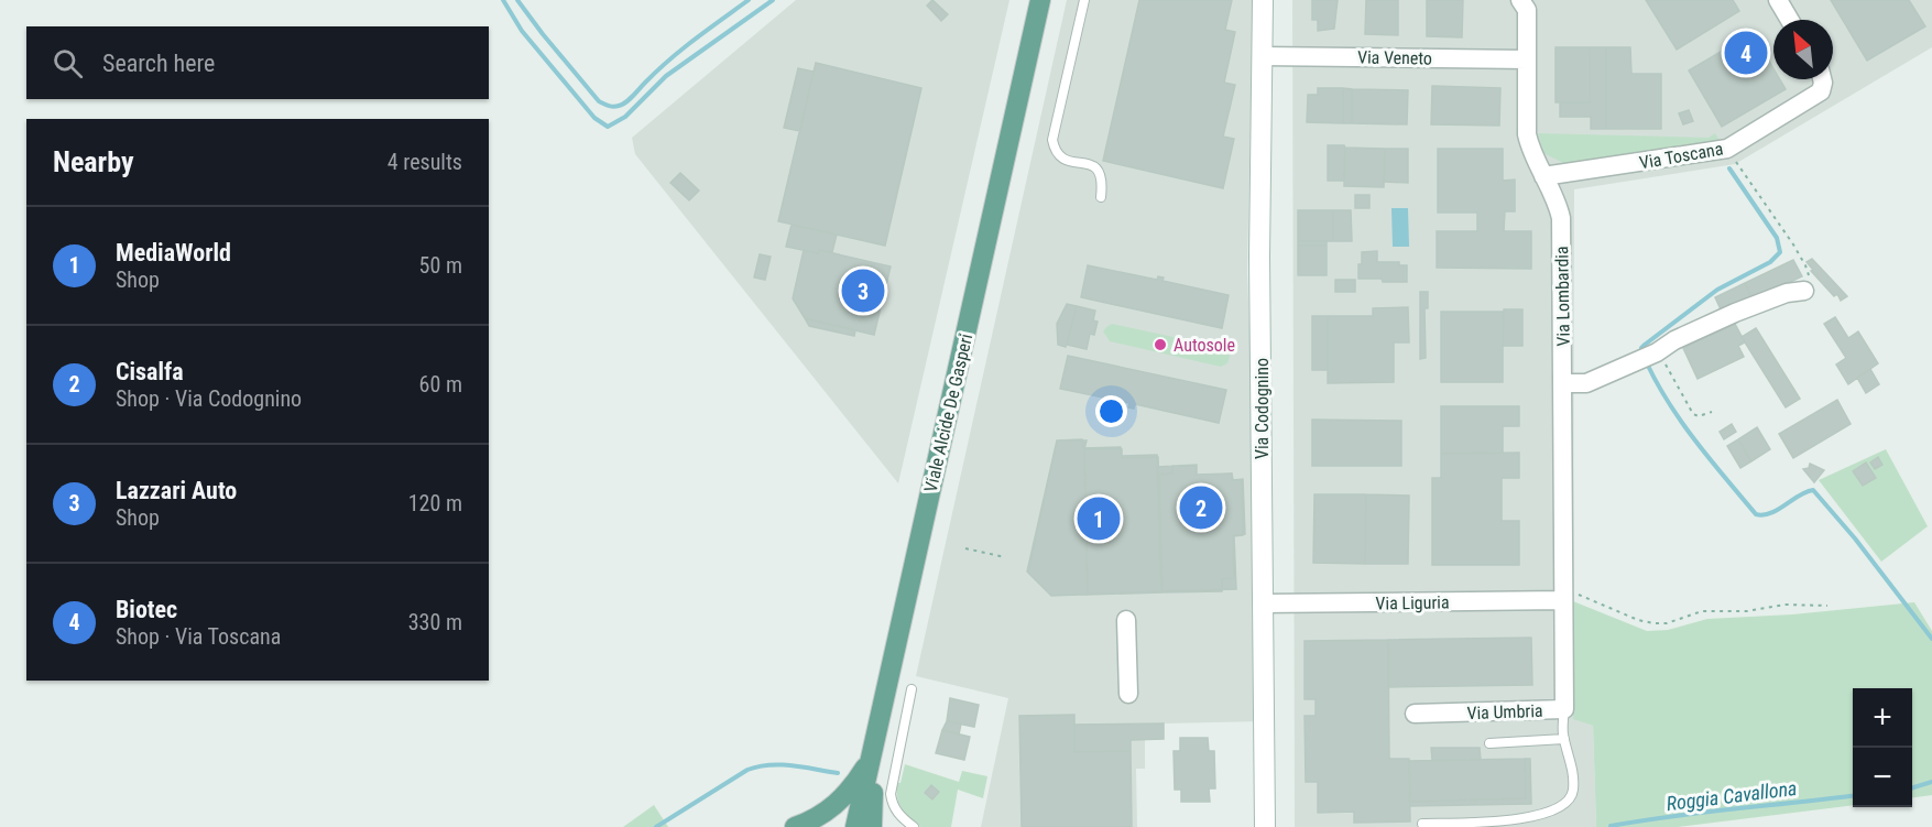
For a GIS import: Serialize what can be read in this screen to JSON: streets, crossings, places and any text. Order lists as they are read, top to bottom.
{
  "streets": {
    "main road": ["Viale Alcide De Gasperi"],
    "street": [
      "Via Veneto",
      "Via Toscana",
      "Via Lombardia",
      "Via Codognino",
      "Via Liguria",
      "Via Umbria"
    ]
  },
  "crossings": [
    ["Via Veneto", "Via Lombardia"],
    ["Via Veneto", "Via Codognino"],
    ["Via Toscana", "Via Lombardia"],
    ["Via Lombardia", "Via Liguria"],
    ["Via Lombardia", "Via Umbria"],
    ["Via Codognino", "Via Liguria"],
    ["Via Liguria", "Via Umbria"]
  ],
  "water": ["Roggia Cavallona"],
  "places": ["Autosole"],
  "north": "top left",
  "page": {
    "search": "Search here",
    "pins": [
      "4",
      "3",
      "2",
      "1"
    ],
    "heading": ["Nearby", "4 results"],
    "list": [
      {
        "mark": "1",
        "name": "MediaWorld",
        "note": "Shop",
        "value": "50 m"
      },
      {
        "mark": "2",
        "name": "Cisalfa",
        "note": "Shop · Via Codognino",
        "value": "60 m"
      },
      {
        "mark": "3",
        "name": "Lazzari Auto",
        "note": "Shop",
        "value": "120 m"
      },
      {
        "mark": "4",
        "name": "Biotec",
        "note": "Shop · Via Toscana",
        "value": "330 m"
      }
    ],
    "map_buttons": ["+", "−"]
  }
}
